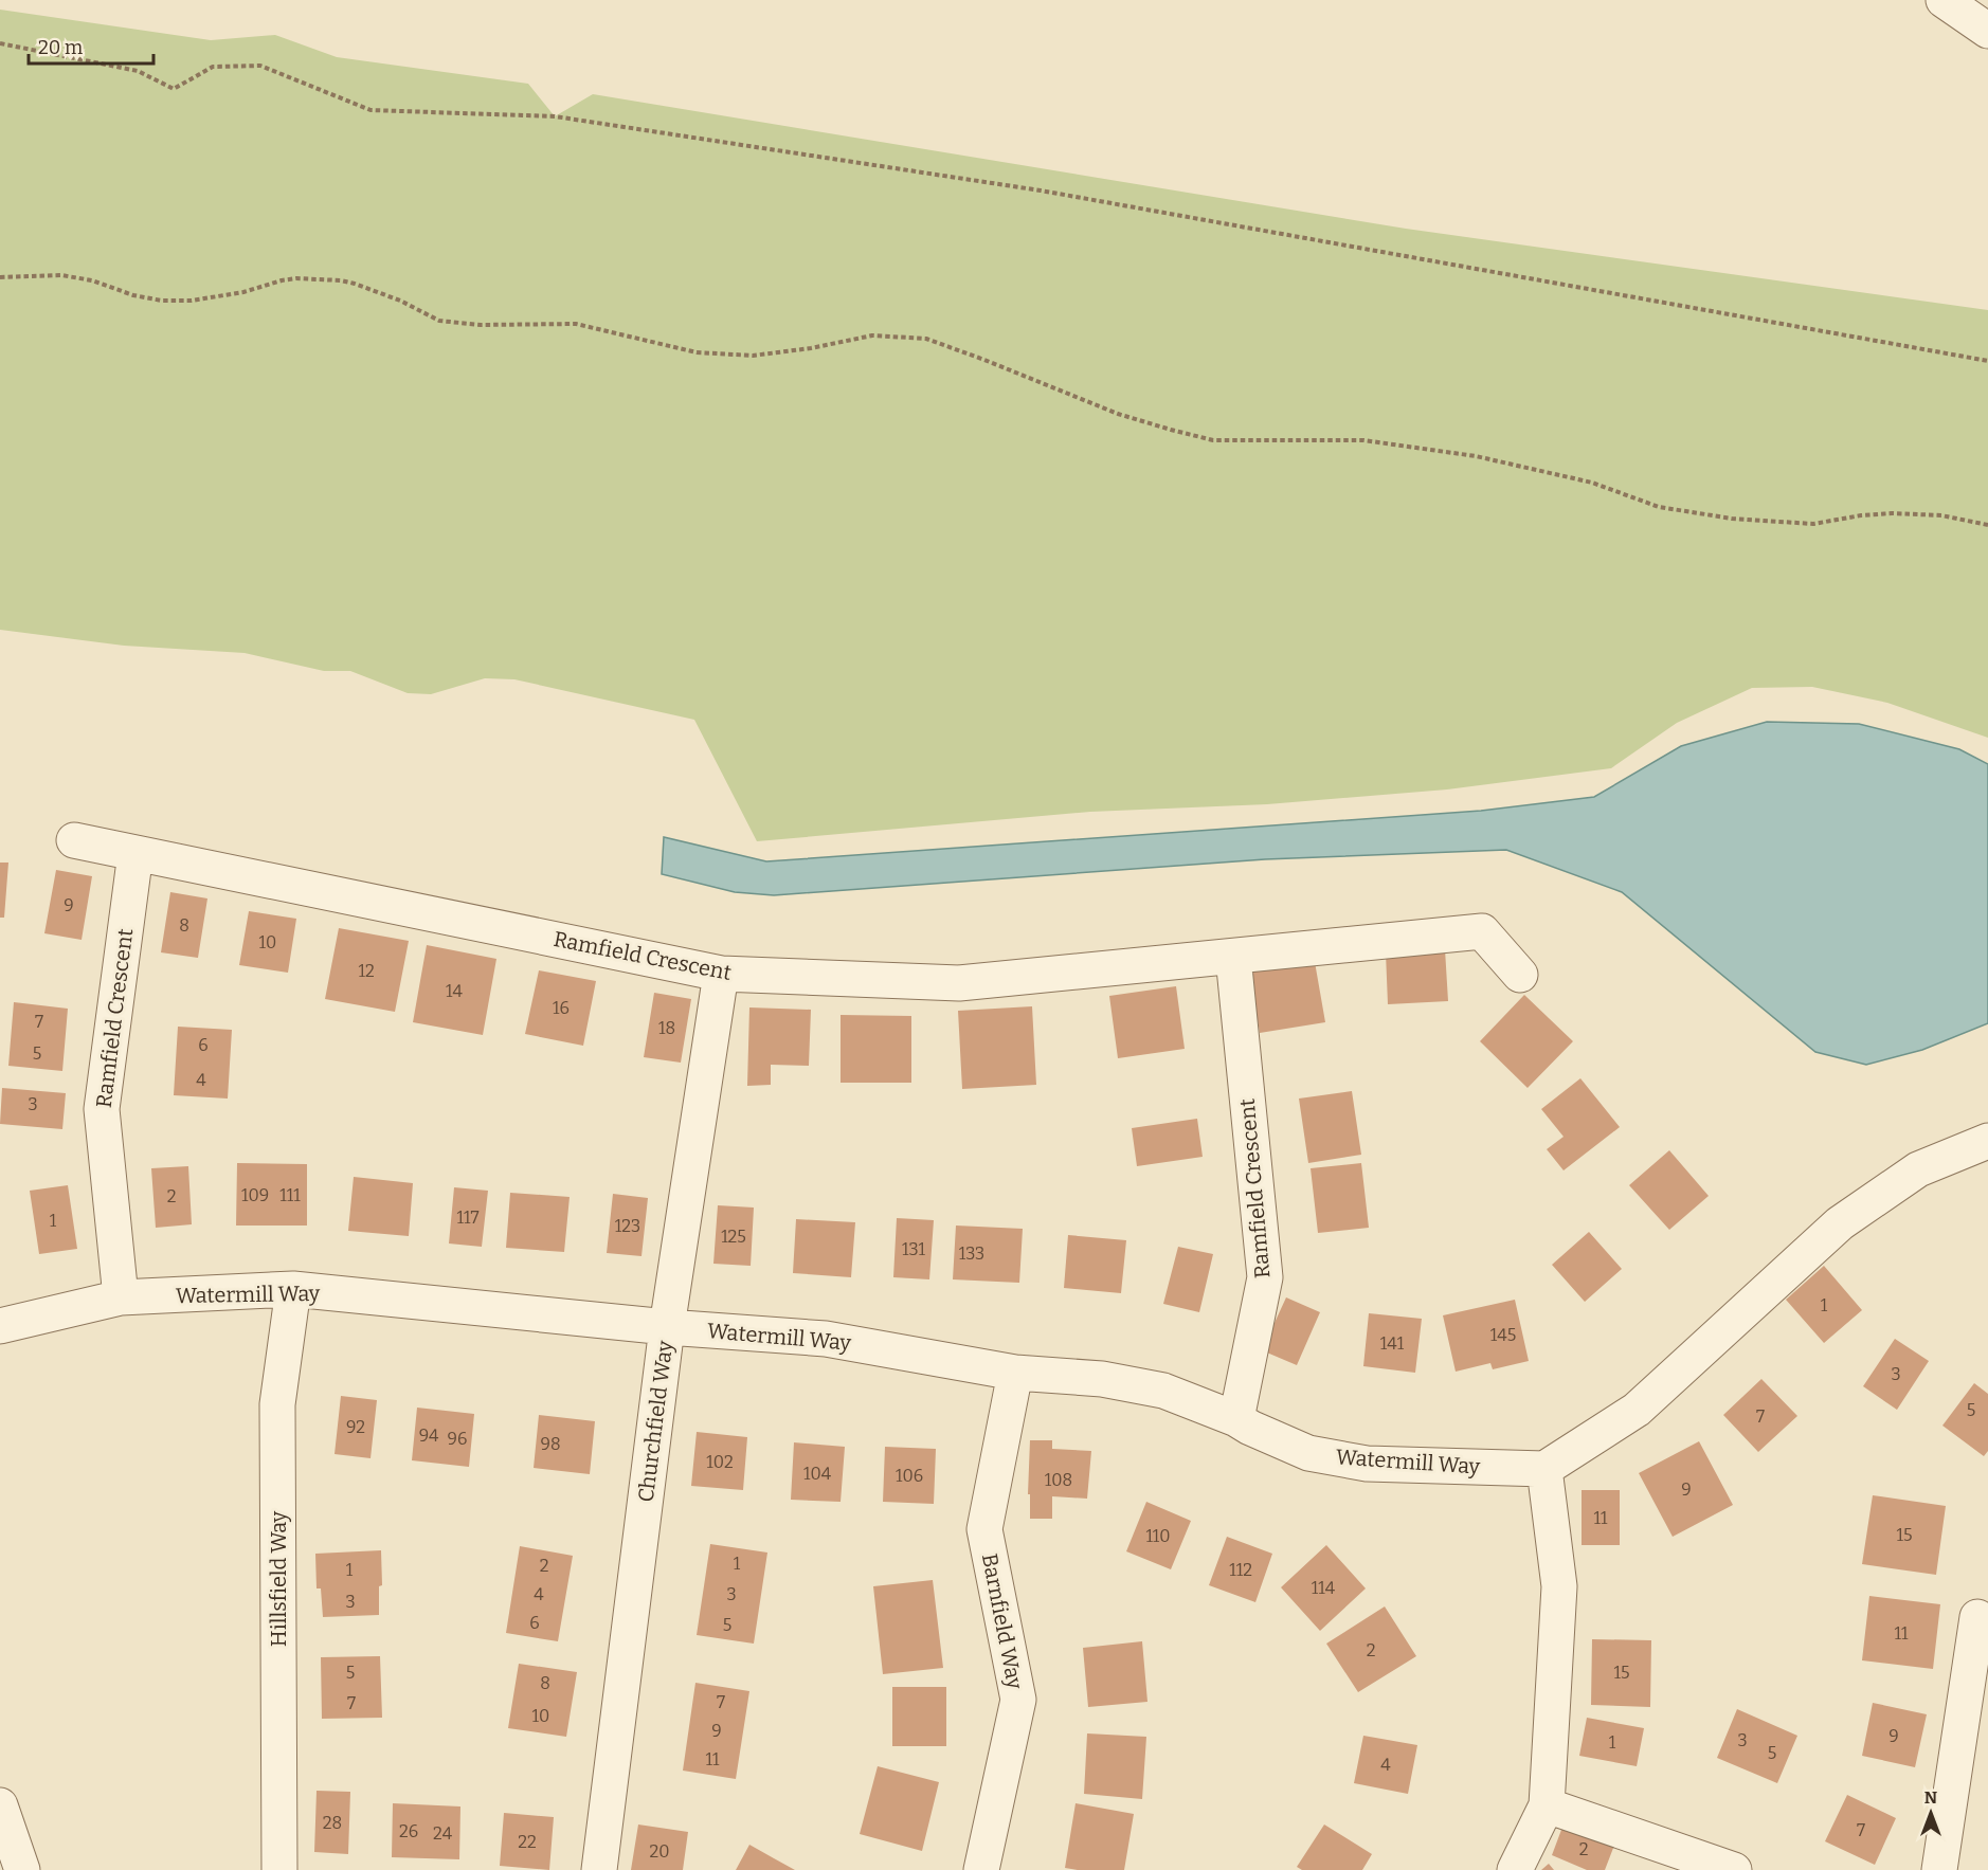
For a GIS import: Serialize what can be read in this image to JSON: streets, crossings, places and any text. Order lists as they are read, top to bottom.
{
  "streets": {
    "street": [
      "Ramfield Crescent",
      "Watermill Way",
      "Churchfield Way",
      "Hillsfield Way",
      "Barnfield Way"
    ]
  },
  "crossings": [
    ["Ramfield Crescent", "Watermill Way"],
    ["Ramfield Crescent", "Churchfield Way"],
    ["Watermill Way", "Churchfield Way"],
    ["Watermill Way", "Hillsfield Way"],
    ["Watermill Way", "Barnfield Way"]
  ],
  "house_numbers": [
    "9",
    "8",
    "10",
    "12",
    "14",
    "16",
    "7",
    "18",
    "6",
    "5",
    "4",
    "3",
    "109",
    "111",
    "2",
    "117",
    "1",
    "123",
    "125",
    "131",
    "133",
    "1",
    "145",
    "141",
    "3",
    "5",
    "7",
    "92",
    "94",
    "96",
    "98",
    "102",
    "104",
    "106",
    "108",
    "9",
    "11",
    "15",
    "110",
    "1",
    "2",
    "1",
    "112",
    "114",
    "4",
    "3",
    "3",
    "6",
    "5",
    "11",
    "2",
    "5",
    "15",
    "8",
    "7",
    "7",
    "10",
    "9",
    "9",
    "3",
    "1",
    "5",
    "11",
    "4",
    "28",
    "7",
    "26",
    "24",
    "22",
    "2",
    "20"
  ],
  "scale_bar": "20 m",
  "north": "top"
}
